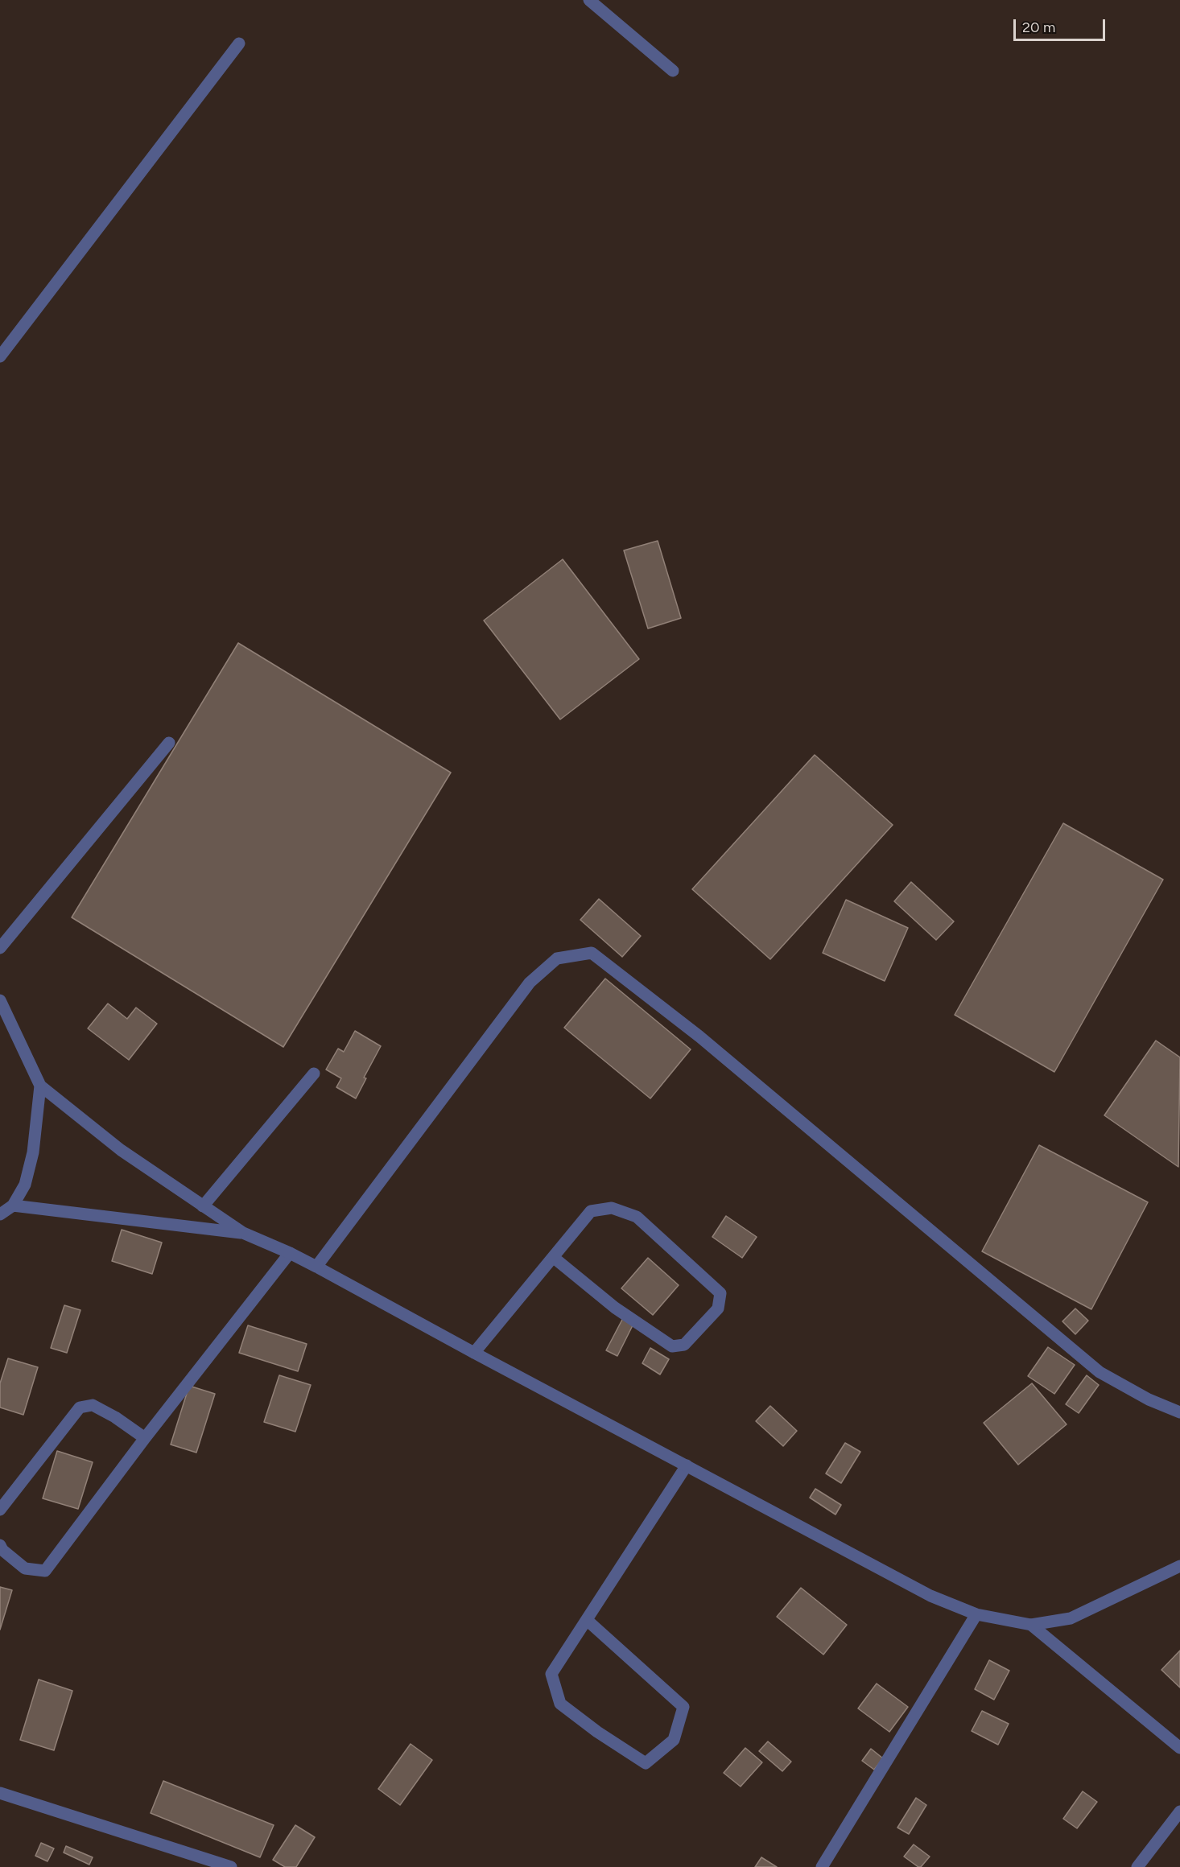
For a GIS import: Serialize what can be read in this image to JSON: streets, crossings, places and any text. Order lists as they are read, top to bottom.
{
  "scale_bar": "20 m"
}
